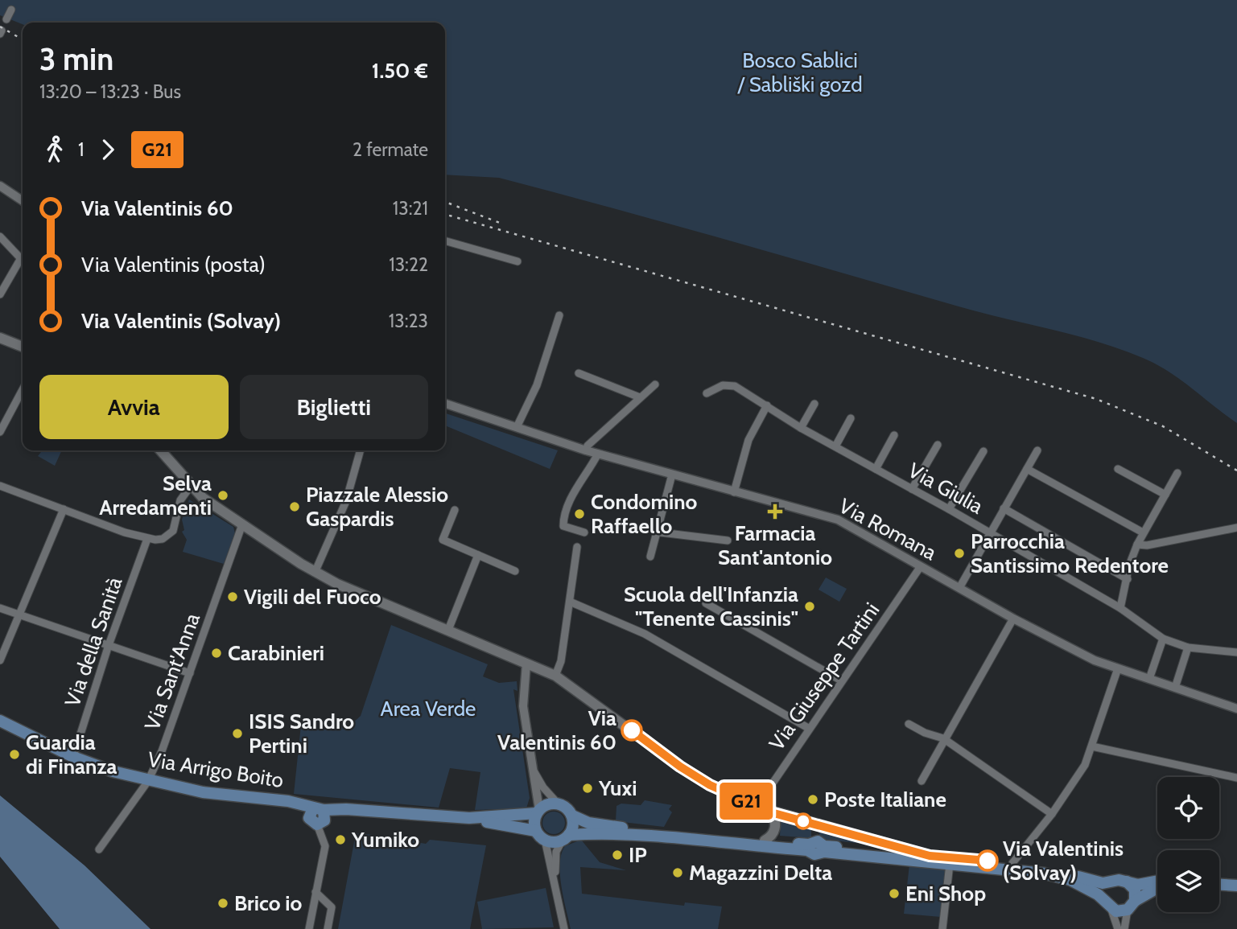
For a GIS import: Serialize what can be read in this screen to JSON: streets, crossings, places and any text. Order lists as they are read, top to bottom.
{
  "streets": {
    "main road": ["Via Arrigo Boito"],
    "street": [
      "Via Giulia",
      "Via Romana",
      "Via della Sanità",
      "Via Sant'Anna",
      "Via Giuseppe Tartini"
    ]
  },
  "crossings": [
    ["Via Romana", "Via Giuseppe Tartini"],
    ["Via della Sanità", "Via Arrigo Boito"],
    ["Via Sant'Anna", "Via Arrigo Boito"]
  ],
  "parks": ["Bosco Sablici / Sabliški gozd", "Area Verde"],
  "places": {
    "other": [
      "Selva Arredamenti",
      "Piazzale Alessio Gaspardis",
      "Condomino Raffaello",
      "Parrocchia Santissimo Redentore",
      "Vigili del Fuoco",
      "Scuola dell'Infanzia \"Tenente Cassinis\"",
      "Carabinieri",
      "Via Valentinis 60",
      "ISIS Sandro Pertini",
      "Guardia di Finanza",
      "Yuxi",
      "Poste Italiane",
      "Yumiko",
      "IP",
      "Via Valentinis (Solvay)",
      "Magazzini Delta",
      "Eni Shop",
      "Brico io"
    ],
    "health": ["Farmacia Sant'antonio"]
  },
  "lines": ["bus line G21"],
  "page": {
    "on_map": "G21",
    "heading": ["3 min", "13:20 – 13:23 · Bus", "1.50 €"],
    "legs": ["1", "G21", "2 fermate"],
    "list": [
      {
        "name": "Via Valentinis 60",
        "value": "13:21"
      },
      {
        "name": "Via Valentinis (posta)",
        "value": "13:22"
      },
      {
        "name": "Via Valentinis (Solvay)",
        "value": "13:23"
      }
    ],
    "buttons": ["Avvia", "Biglietti"]
  }
}
